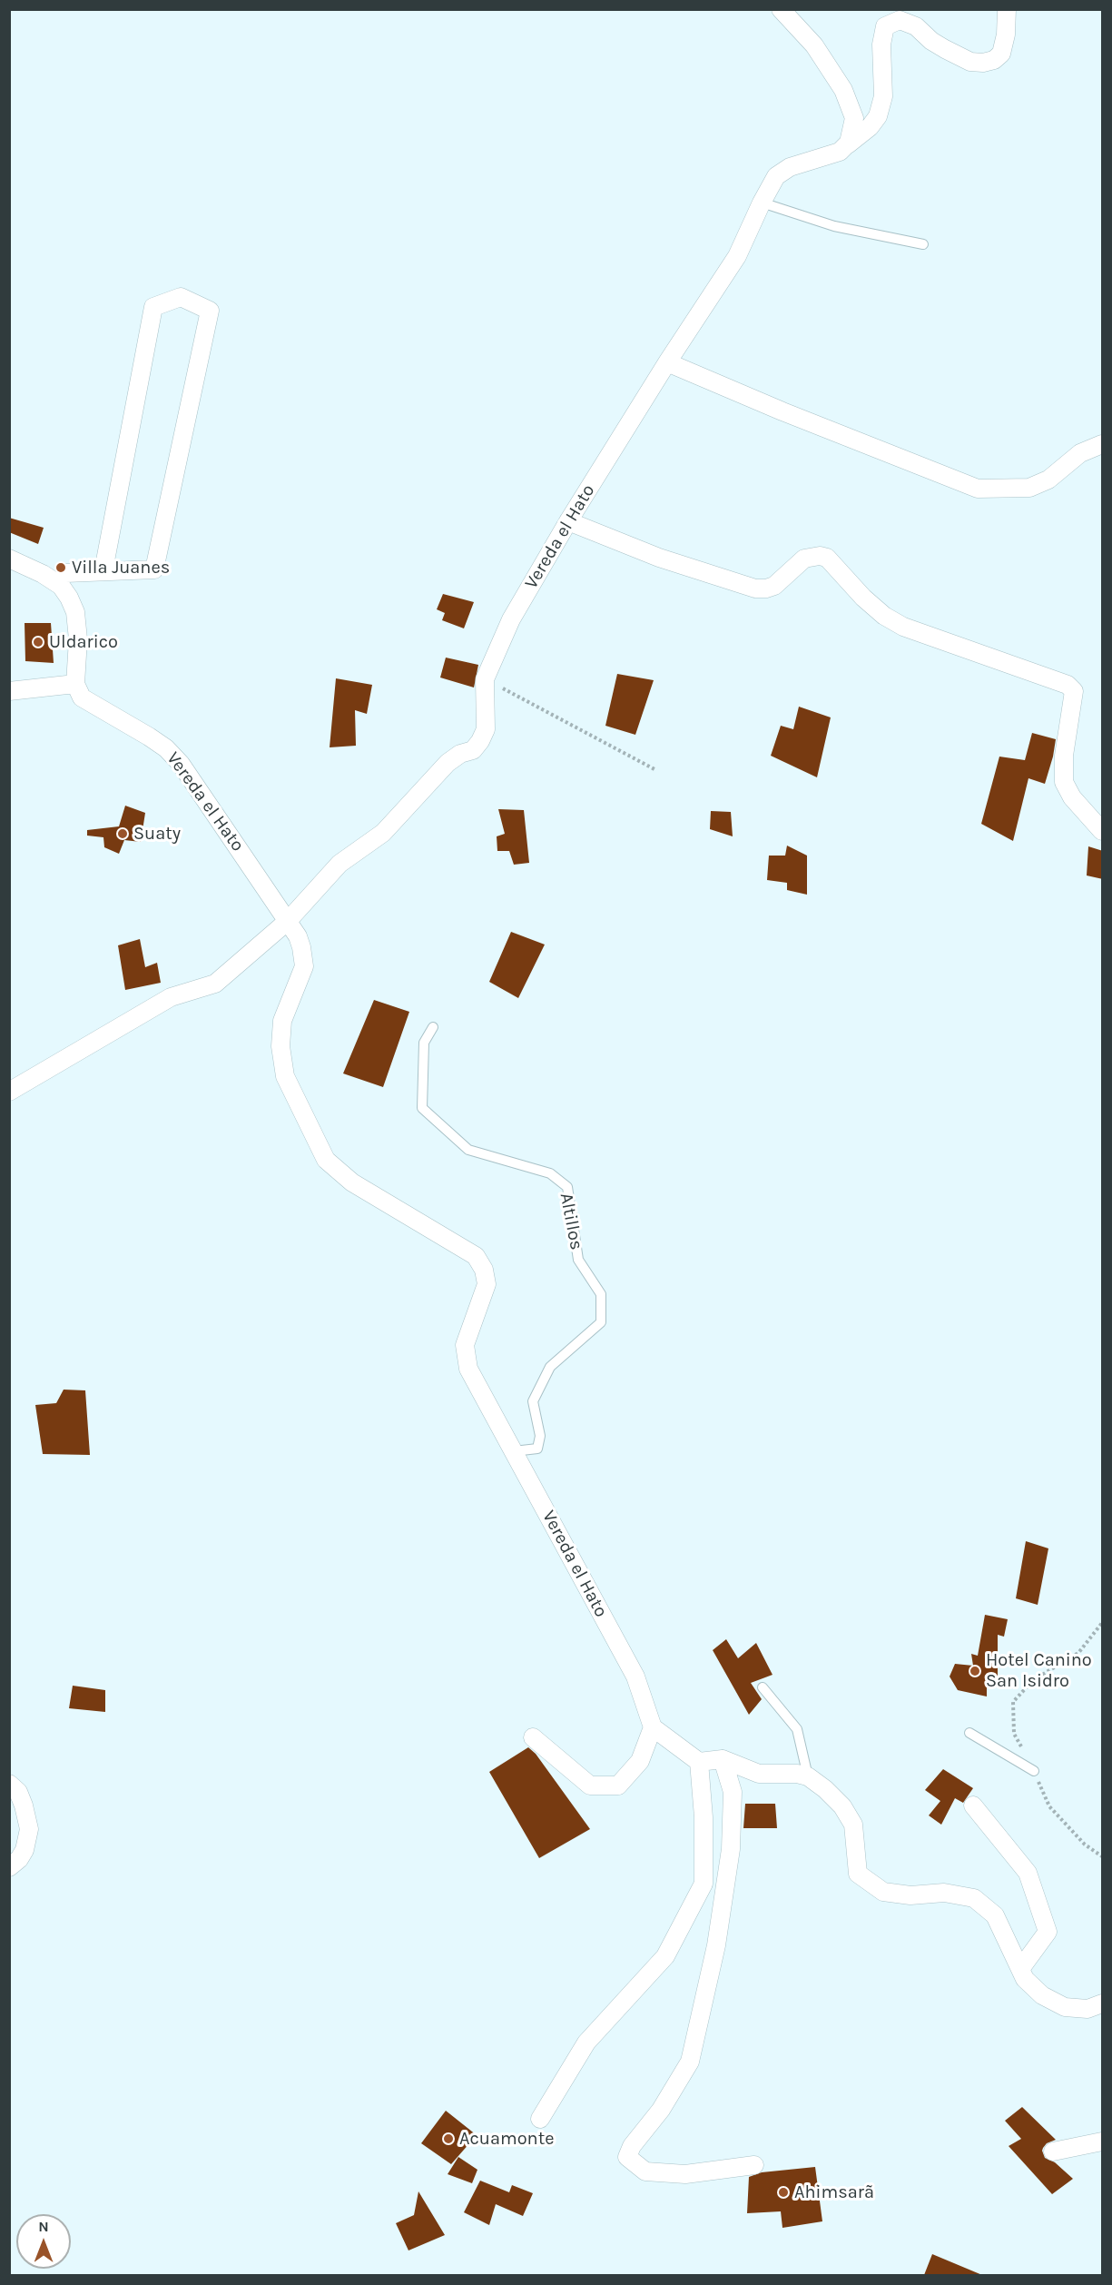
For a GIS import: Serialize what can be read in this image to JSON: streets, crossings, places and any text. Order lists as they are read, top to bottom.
{
  "streets": {
    "street": ["Vereda el Hato"],
    "lane": ["Altillos"]
  },
  "crossings": [
    ["Vereda el Hato", "Altillos"]
  ],
  "places": [
    "Villa Juanes",
    "Uldarico",
    "Suaty",
    "Hotel Canino San Isidro",
    "Acuamonte",
    "Ahimsarã"
  ],
  "north": "top"
}
